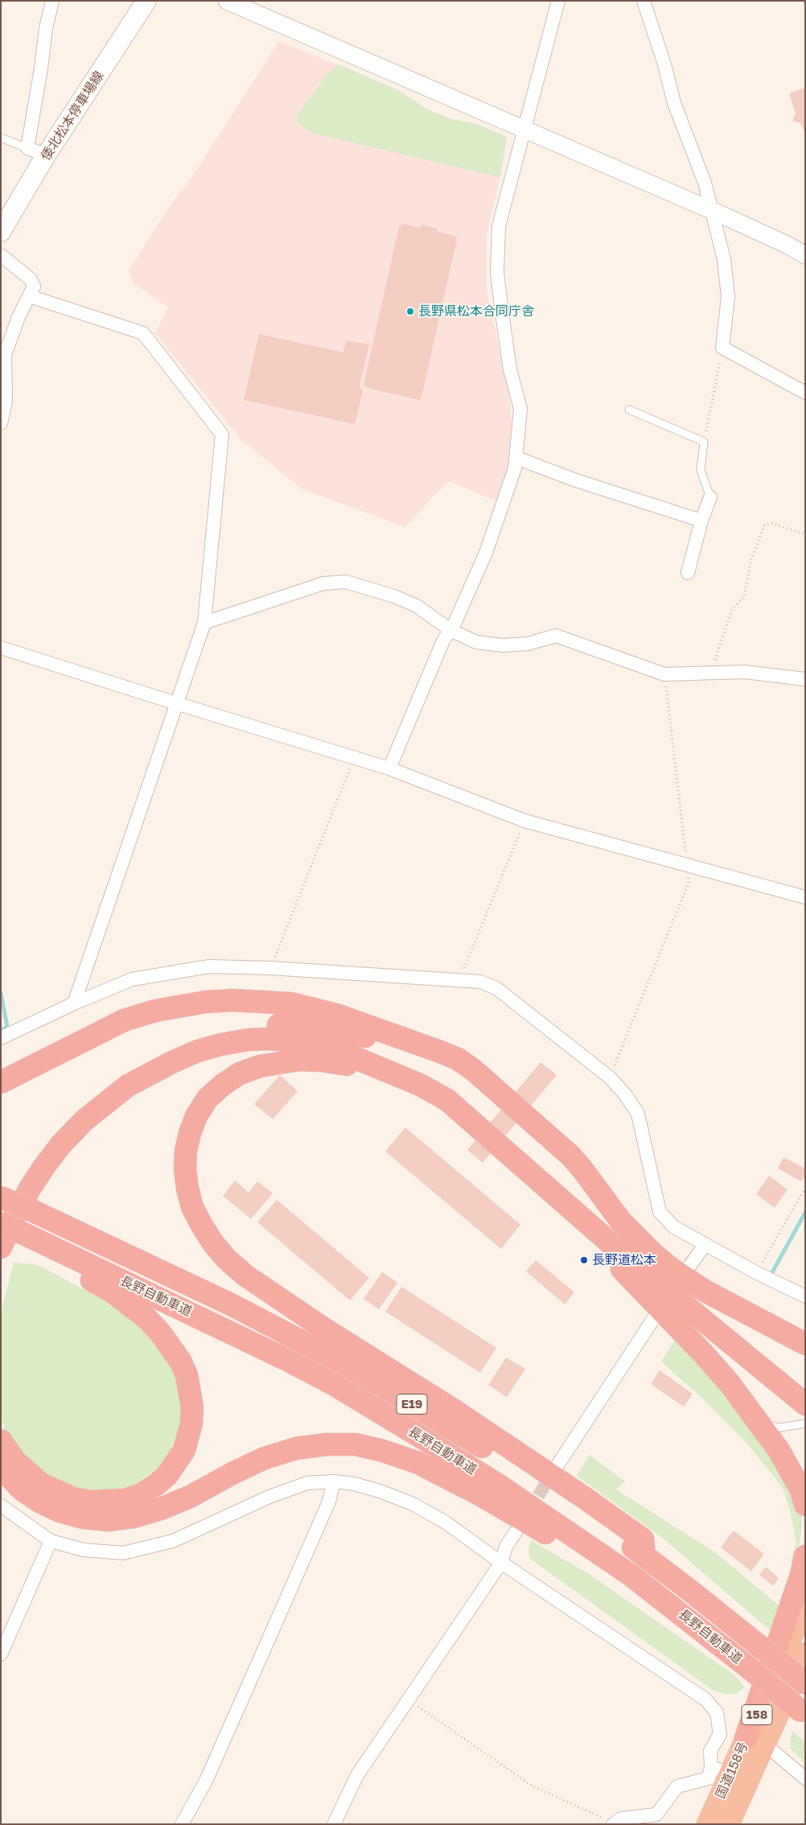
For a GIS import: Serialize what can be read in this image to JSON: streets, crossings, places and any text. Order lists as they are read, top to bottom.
{
  "streets": {
    "highway": [
      "長野自動車道",
      "E19",
      "158",
      "国道158号"
    ],
    "main road": ["倭北松本停車場線"]
  },
  "places": ["長野県松本合同庁舎", "長野道松本"]
}
